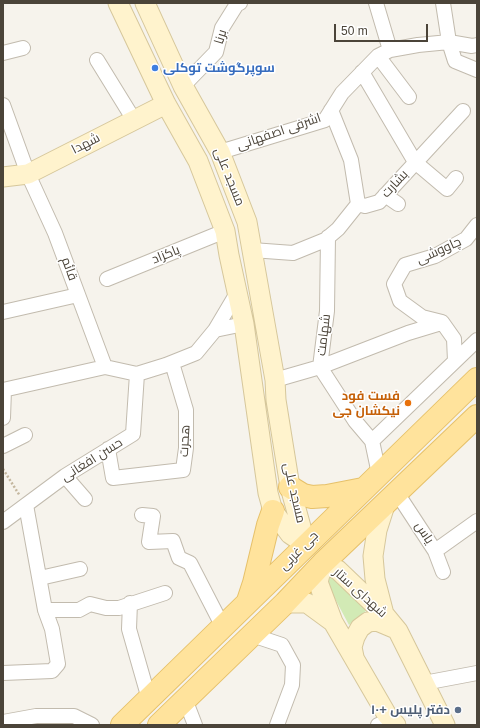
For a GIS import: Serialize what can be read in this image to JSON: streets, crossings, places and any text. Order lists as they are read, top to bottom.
{
  "streets": {
    "main road": [
      "شهدا",
      "مسجد علی",
      "جی غربی",
      "شهدای ستار"
    ],
    "street": [
      "برنا",
      "اشرفی اصفهانی",
      "بشارت",
      "چاووشی",
      "پاکزاد",
      "قائم",
      "شهامت",
      "هجرت",
      "حسن افغانی",
      "یاس"
    ]
  },
  "crossings": [
    ["برنا", "مسجد علی"],
    ["اشرفی اصفهانی", "مسجد علی"],
    ["شهدا", "مسجد علی"],
    ["شهدا", "قائم"],
    ["مسجد علی", "پاکزاد"],
    ["مسجد علی", "جی غربی"],
    ["هجرت", "حسن افغانی"],
    ["یاس", "جی غربی"],
    ["جی غربی", "شهدای ستار"]
  ],
  "places": ["سوپرگوشت توکلی", "فست فود نیکشان جی", "دفتر پلیس +۱۰"],
  "scale_bar": "50 m"
}
